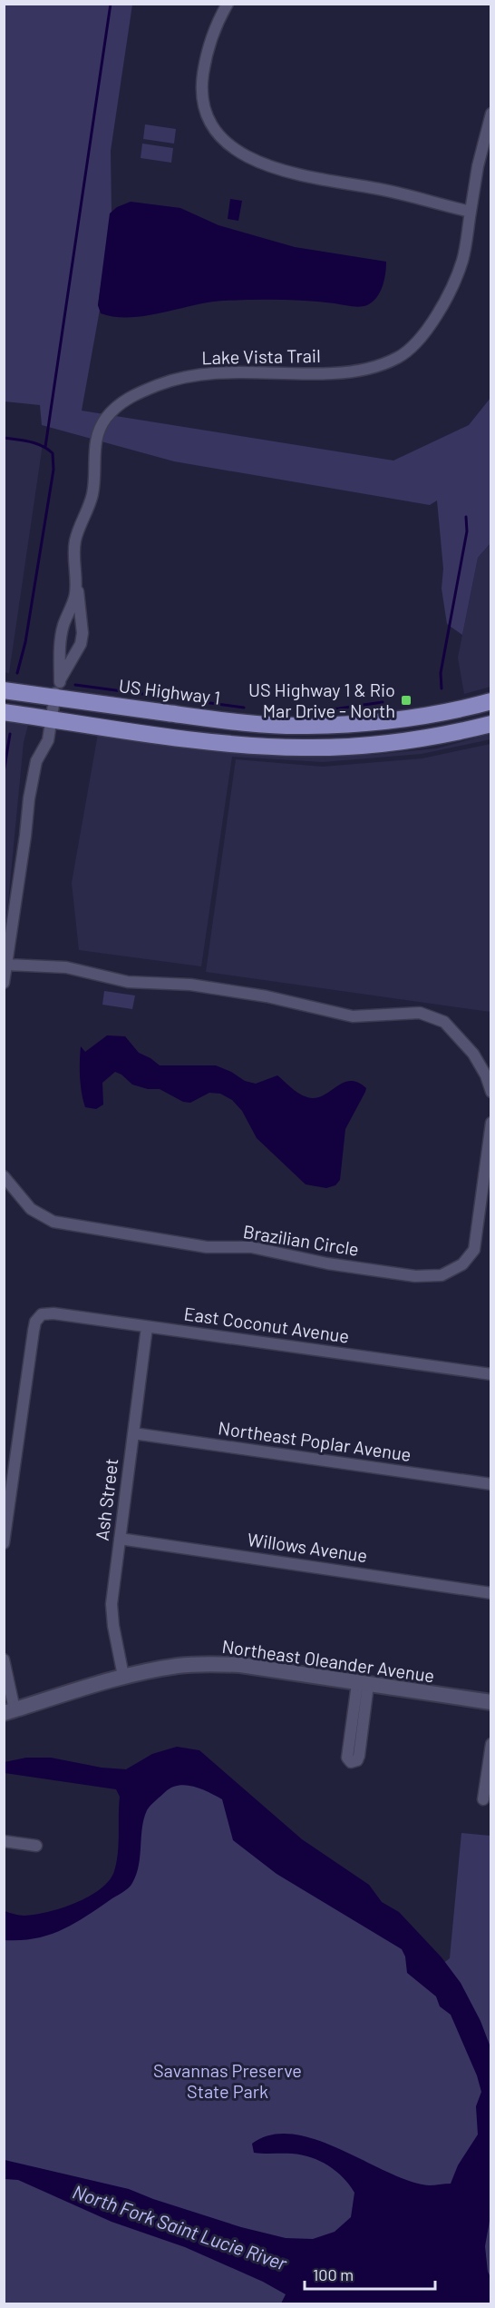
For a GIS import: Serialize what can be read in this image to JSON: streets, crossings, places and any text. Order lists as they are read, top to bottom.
{
  "streets": {
    "main road": ["US Highway 1"],
    "street": [
      "Lake Vista Trail",
      "Brazilian Circle",
      "East Coconut Avenue",
      "Northeast Poplar Avenue",
      "Ash Street",
      "Willows Avenue",
      "Northeast Oleander Avenue"
    ]
  },
  "crossings": [
    ["Lake Vista Trail", "US Highway 1"],
    ["East Coconut Avenue", "Ash Street"],
    ["Northeast Poplar Avenue", "Ash Street"],
    ["Ash Street", "Willows Avenue"],
    ["Ash Street", "Northeast Oleander Avenue"]
  ],
  "water": ["North Fork Saint Lucie River"],
  "parks": ["Savannas Preserve State Park"],
  "places": {
    "transit": ["US Highway 1 & Rio Mar Drive - North"]
  },
  "scale_bar": "100 m"
}
